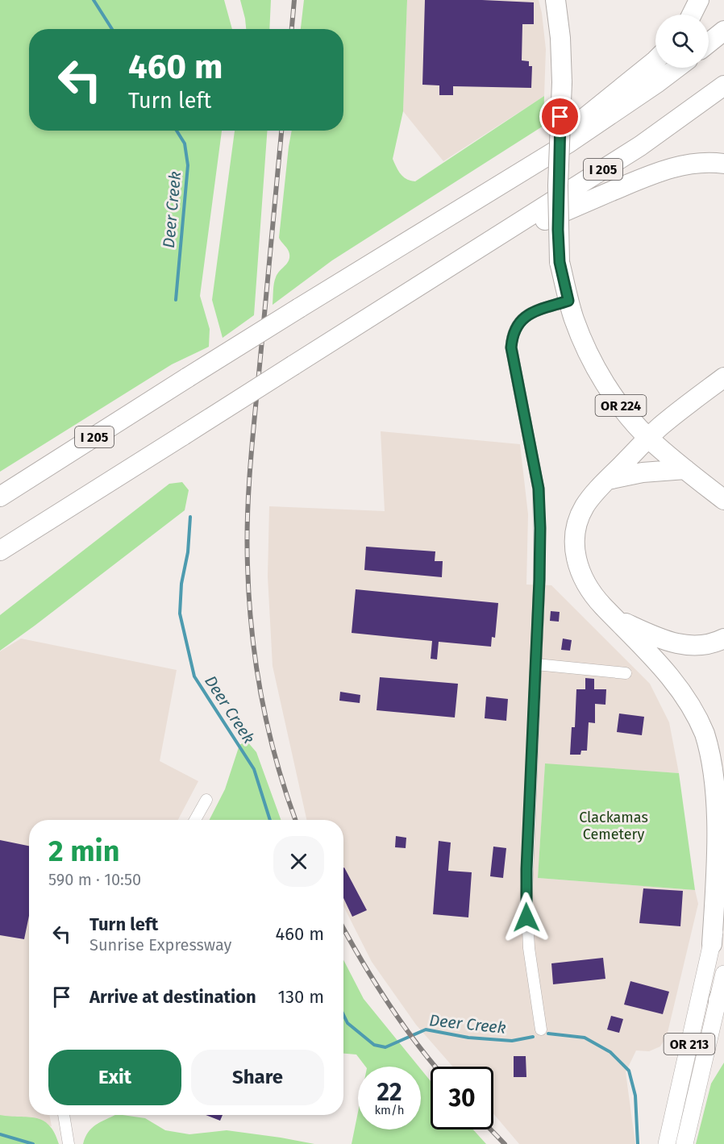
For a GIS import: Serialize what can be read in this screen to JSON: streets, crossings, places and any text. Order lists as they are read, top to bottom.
{
  "streets": {
    "highway": ["I 205", "OR 224"],
    "main road": ["OR 213"]
  },
  "water": ["Deer Creek"],
  "parks": ["Clackamas Cemetery"],
  "page": {
    "turn": ["460 m", "Turn left"],
    "heading": ["2 min", "590 m · 10:50"],
    "list": [
      {
        "name": "Turn left",
        "note": "Sunrise Expressway",
        "value": "460 m"
      },
      {
        "name": "Arrive at destination",
        "value": "130 m"
      }
    ],
    "buttons": ["Exit", "Share"],
    "speed": "22 km/h",
    "limit": "30"
  }
}
